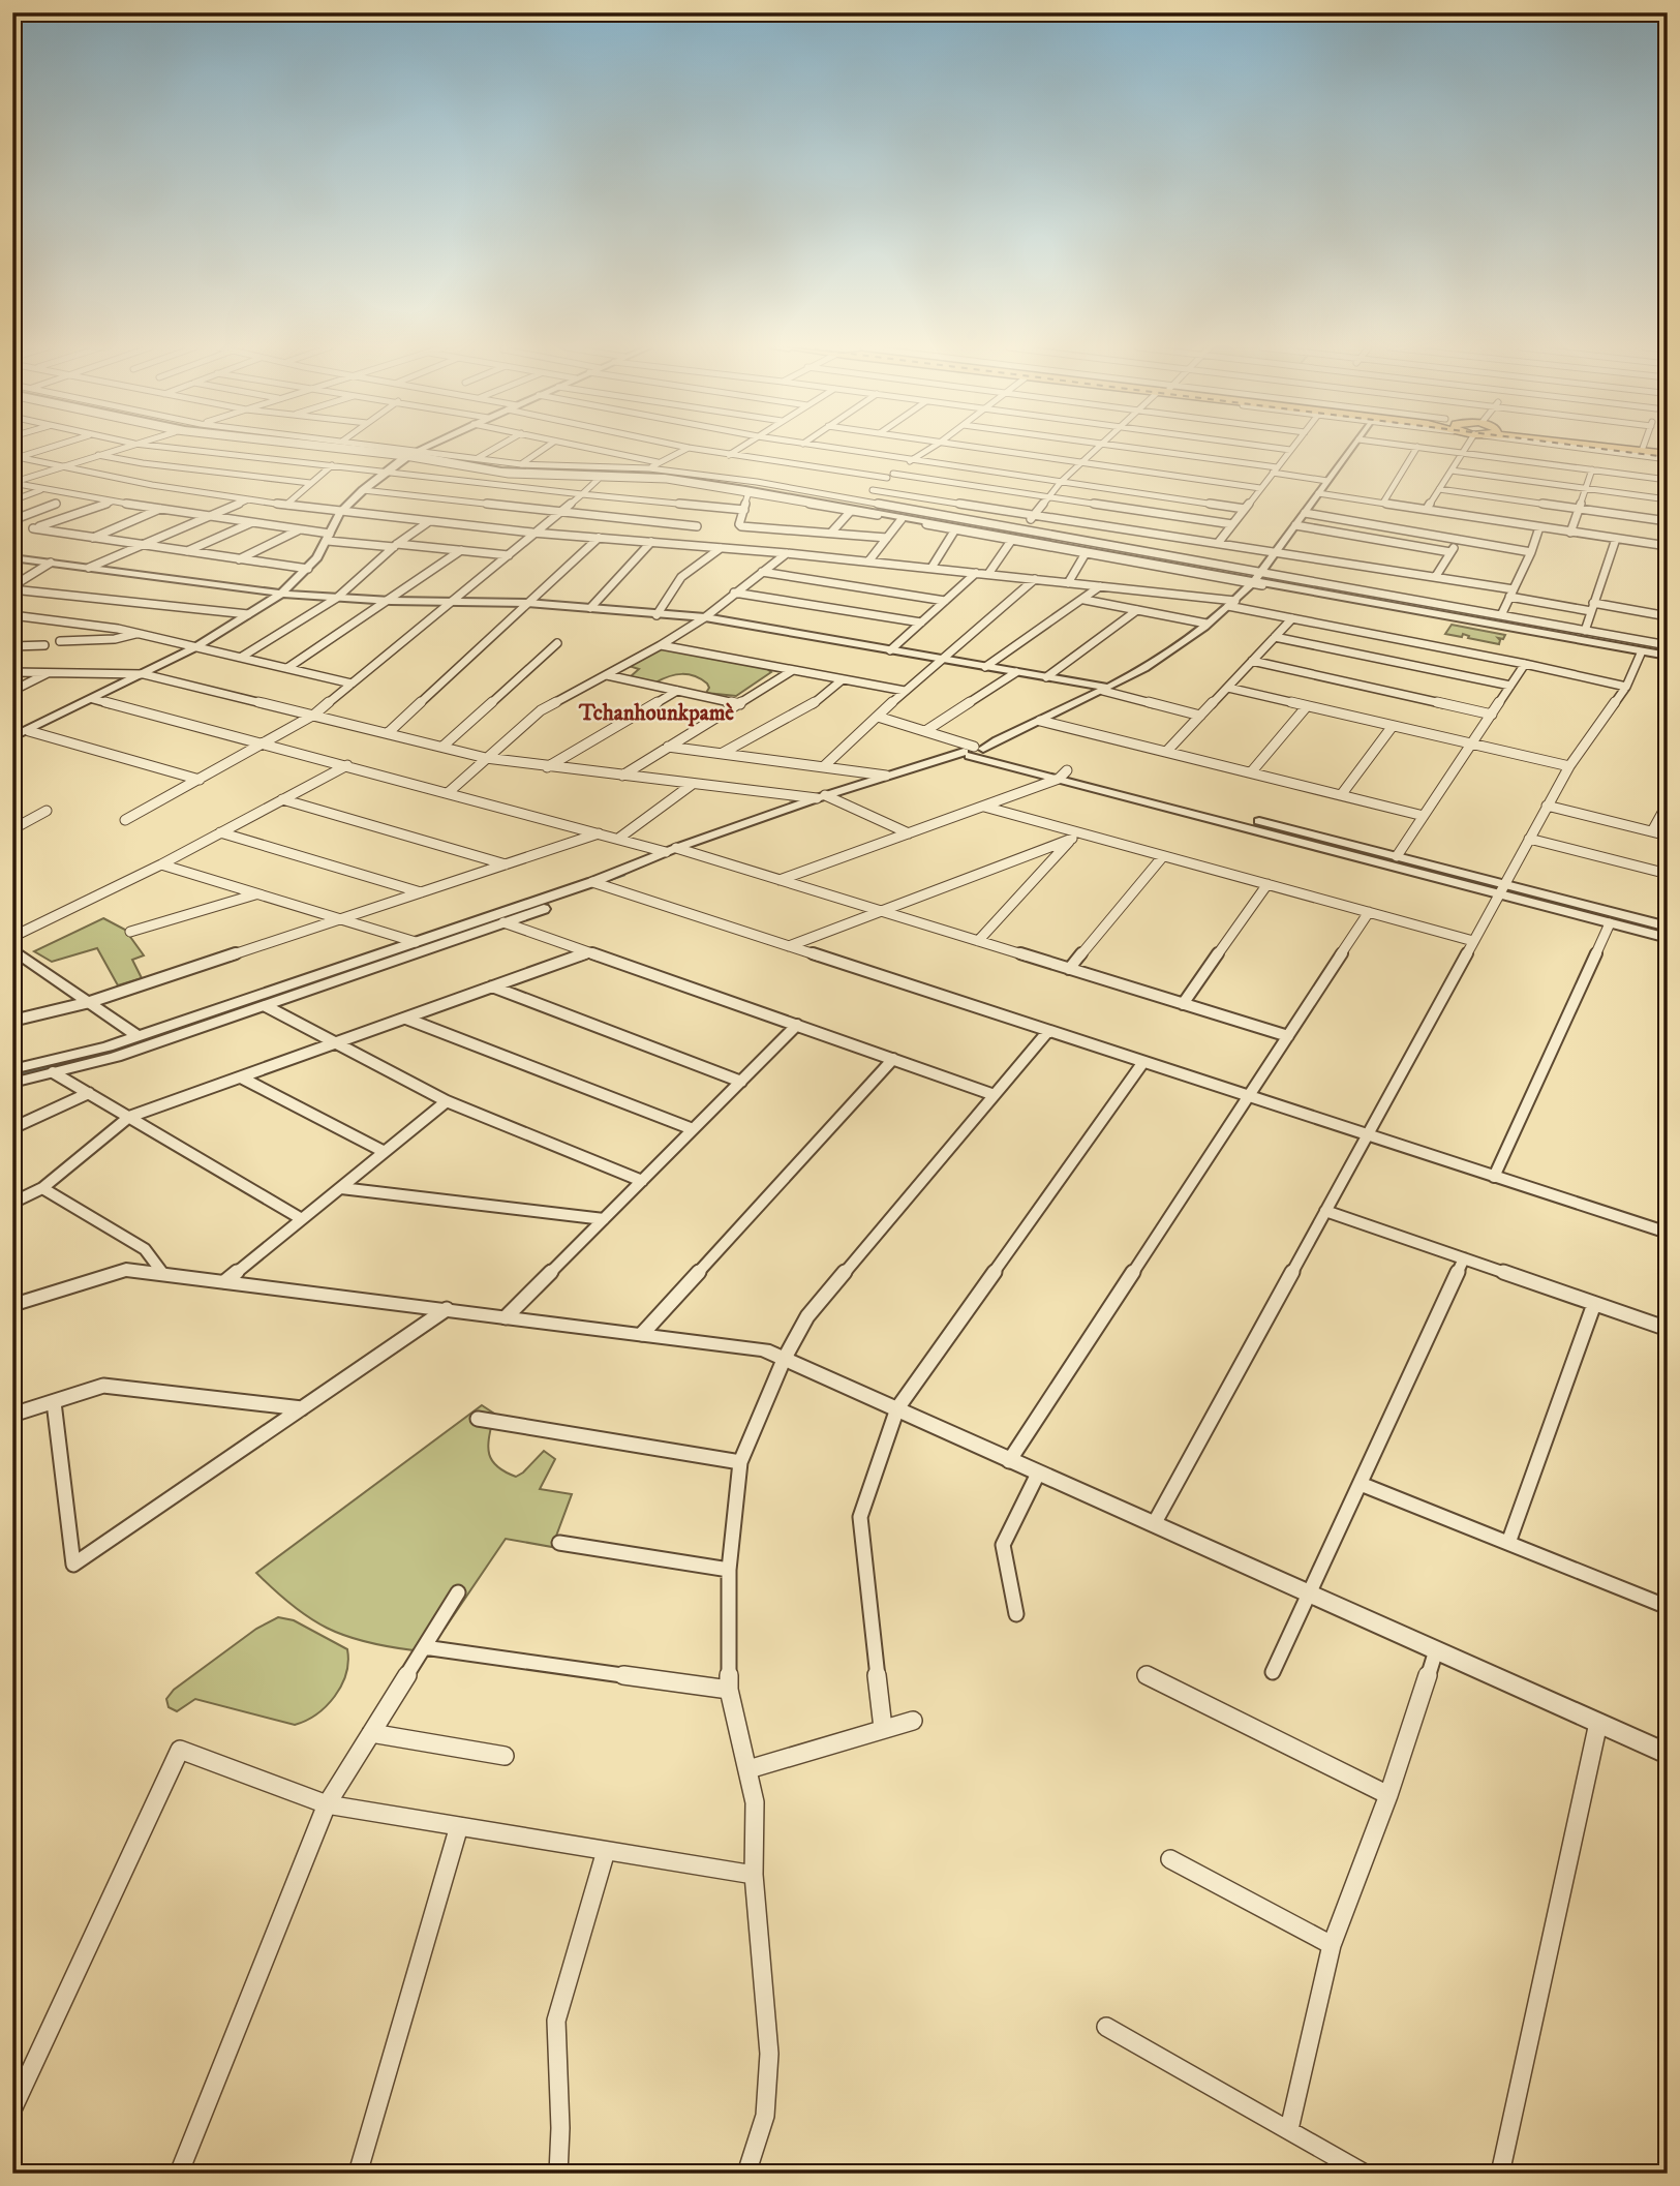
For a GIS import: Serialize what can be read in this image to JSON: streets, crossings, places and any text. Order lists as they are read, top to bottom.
{
  "districts": ["Tchanhounkpamè"]
}
